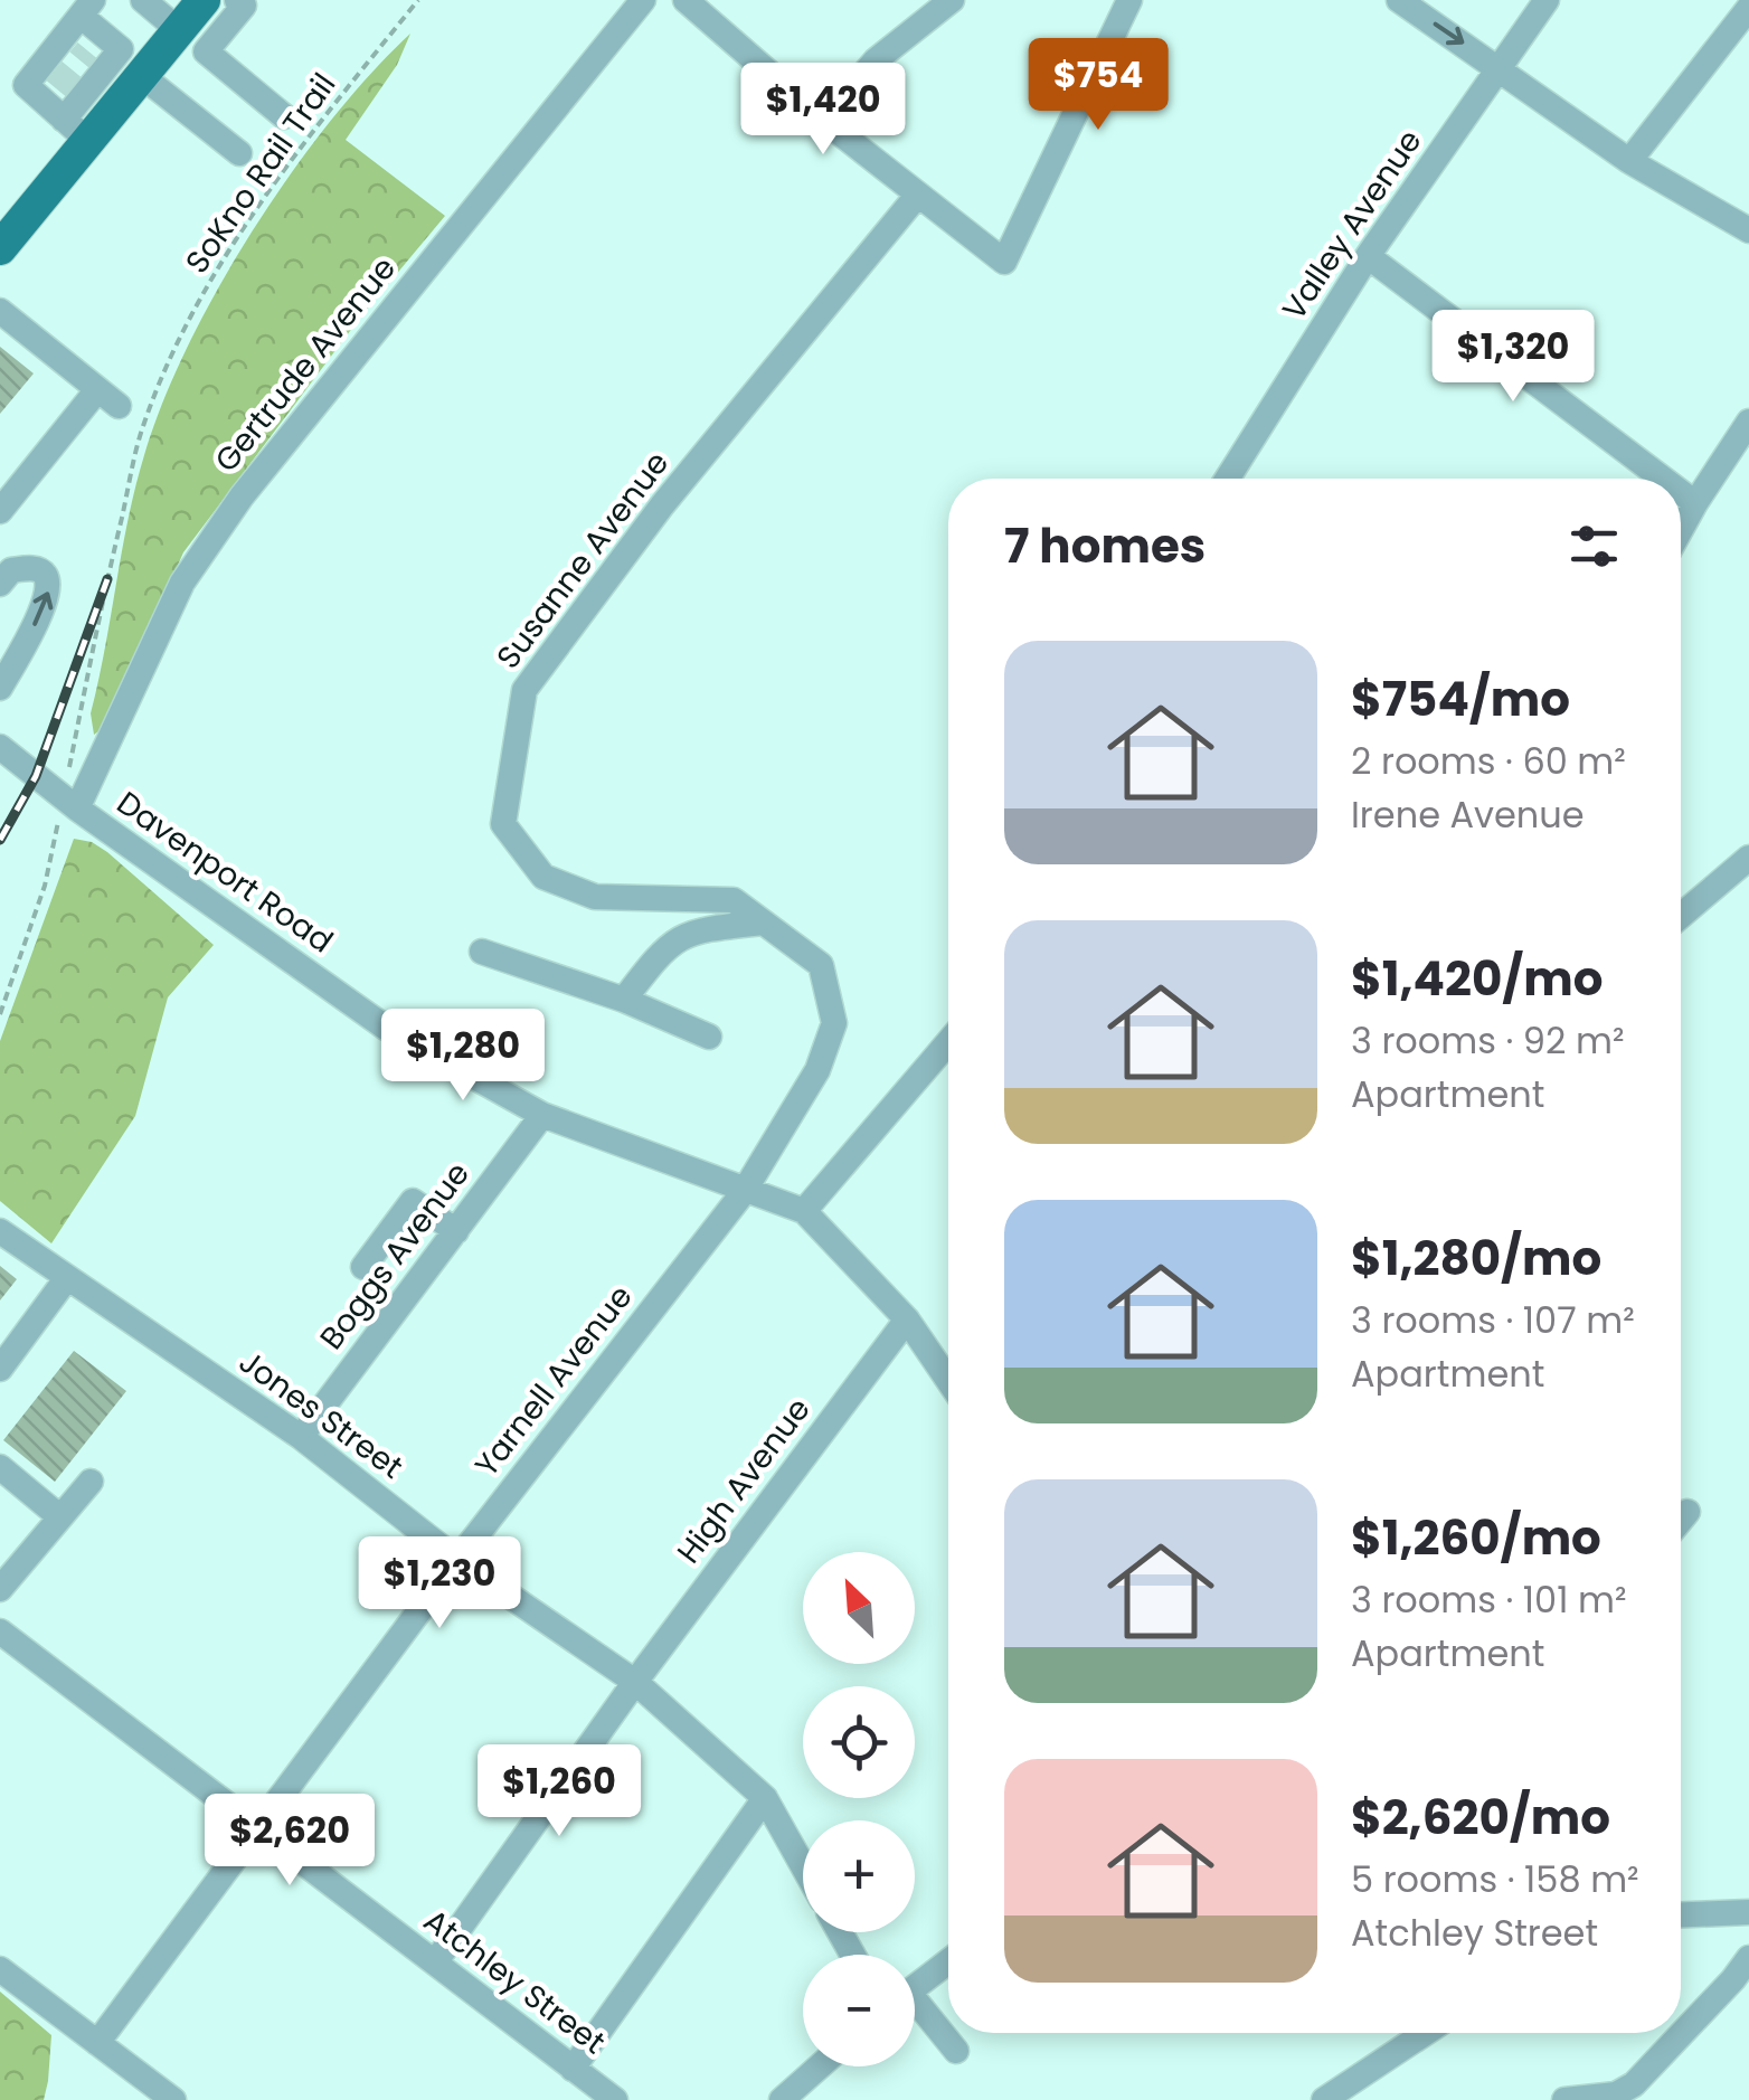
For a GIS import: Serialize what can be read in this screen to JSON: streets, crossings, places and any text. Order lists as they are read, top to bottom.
{
  "streets": {
    "street": [
      "Valley Avenue",
      "Gertrude Avenue",
      "Susanne Avenue",
      "Davenport Road",
      "Boggs Avenue",
      "Yarnell Avenue",
      "Jones Street",
      "High Avenue",
      "Atchley Street"
    ],
    "path": ["SoKno Rail Trail"]
  },
  "crossings": [
    ["Gertrude Avenue", "Davenport Road"],
    ["Susanne Avenue", "Davenport Road"],
    ["Susanne Avenue", "Yarnell Avenue"],
    ["Davenport Road", "Boggs Avenue"],
    ["Davenport Road", "Yarnell Avenue"],
    ["Davenport Road", "High Avenue"],
    ["Boggs Avenue", "Jones Street"],
    ["Yarnell Avenue", "Jones Street"],
    ["Yarnell Avenue", "Atchley Street"],
    ["Jones Street", "High Avenue"],
    ["High Avenue", "Atchley Street"]
  ],
  "north": "top left",
  "page": {
    "price": [
      "$754",
      "$1,420",
      "$1,320",
      "$1,280",
      "$1,230",
      "$1,260",
      "$2,620"
    ],
    "heading": "7 homes",
    "list": [
      {
        "name": "$754/mo",
        "note": "2 rooms · 60 m² · Irene Avenue"
      },
      {
        "name": "$1,420/mo",
        "note": "3 rooms · 92 m² · Apartment"
      },
      {
        "name": "$1,280/mo",
        "note": "3 rooms · 107 m² · Apartment"
      },
      {
        "name": "$1,260/mo",
        "note": "3 rooms · 101 m² · Apartment"
      },
      {
        "name": "$2,620/mo",
        "note": "5 rooms · 158 m² · Atchley Street"
      }
    ],
    "map_buttons": ["+", "−"]
  }
}
